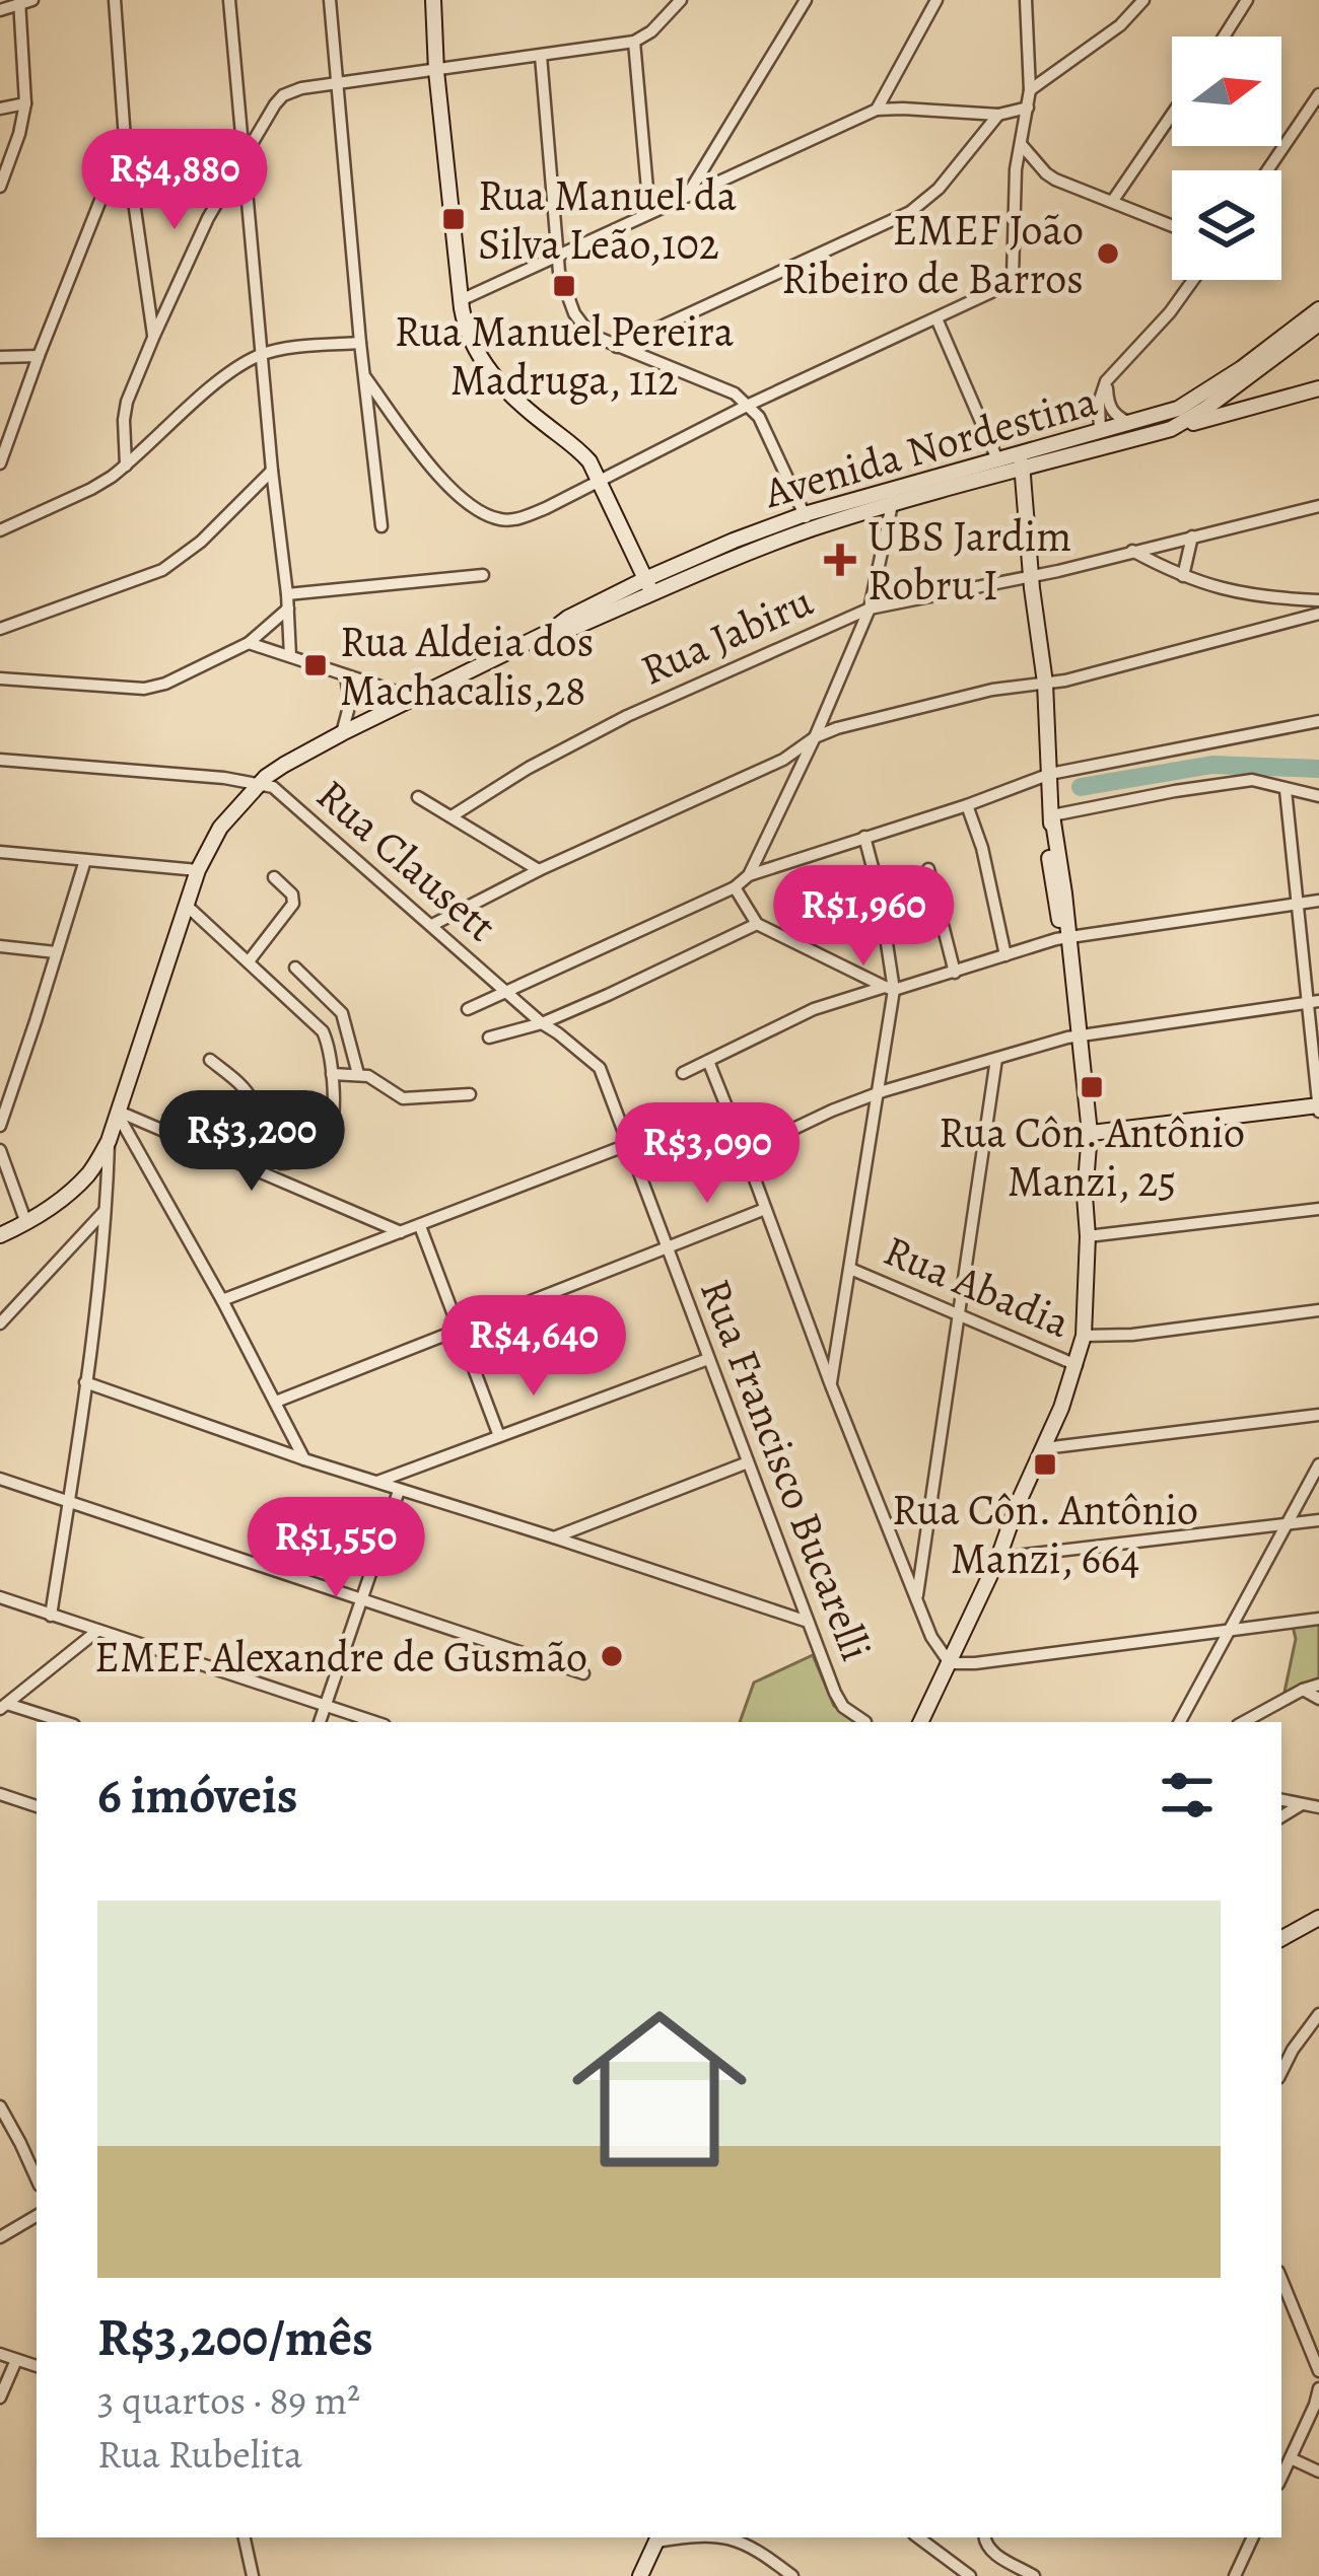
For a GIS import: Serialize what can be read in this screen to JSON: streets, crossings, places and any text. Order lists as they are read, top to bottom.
{
  "streets": {
    "street": [
      "Avenida Nordestina",
      "Rua Jabiru",
      "Rua Clausett",
      "Rua Abadia",
      "Rua Francisco Bucarelli"
    ]
  },
  "crossings": [
    ["Avenida Nordestina", "Rua Clausett"],
    ["Rua Clausett", "Rua Francisco Bucarelli"]
  ],
  "places": {
    "transit": [
      "Rua Manuel da Silva Leão,102",
      "Rua Manuel Pereira Madruga, 112",
      "Rua Aldeia dos Machacalis,28",
      "Rua Côn. Antônio Manzi, 25",
      "Rua Côn. Antônio Manzi, 664"
    ],
    "other": ["EMEF João Ribeiro de Barros", "EMEF Alexandre de Gusmão"],
    "health": ["UBS Jardim Robru I"]
  },
  "north": "right",
  "page": {
    "price": [
      "R$4,880",
      "R$1,960",
      "R$3,200",
      "R$3,090",
      "R$4,640",
      "R$1,550"
    ],
    "heading": "6 imóveis",
    "list": [
      {
        "name": "R$3,200/mês",
        "note": "3 quartos · 89 m² · Rua Rubelita"
      }
    ]
  }
}
